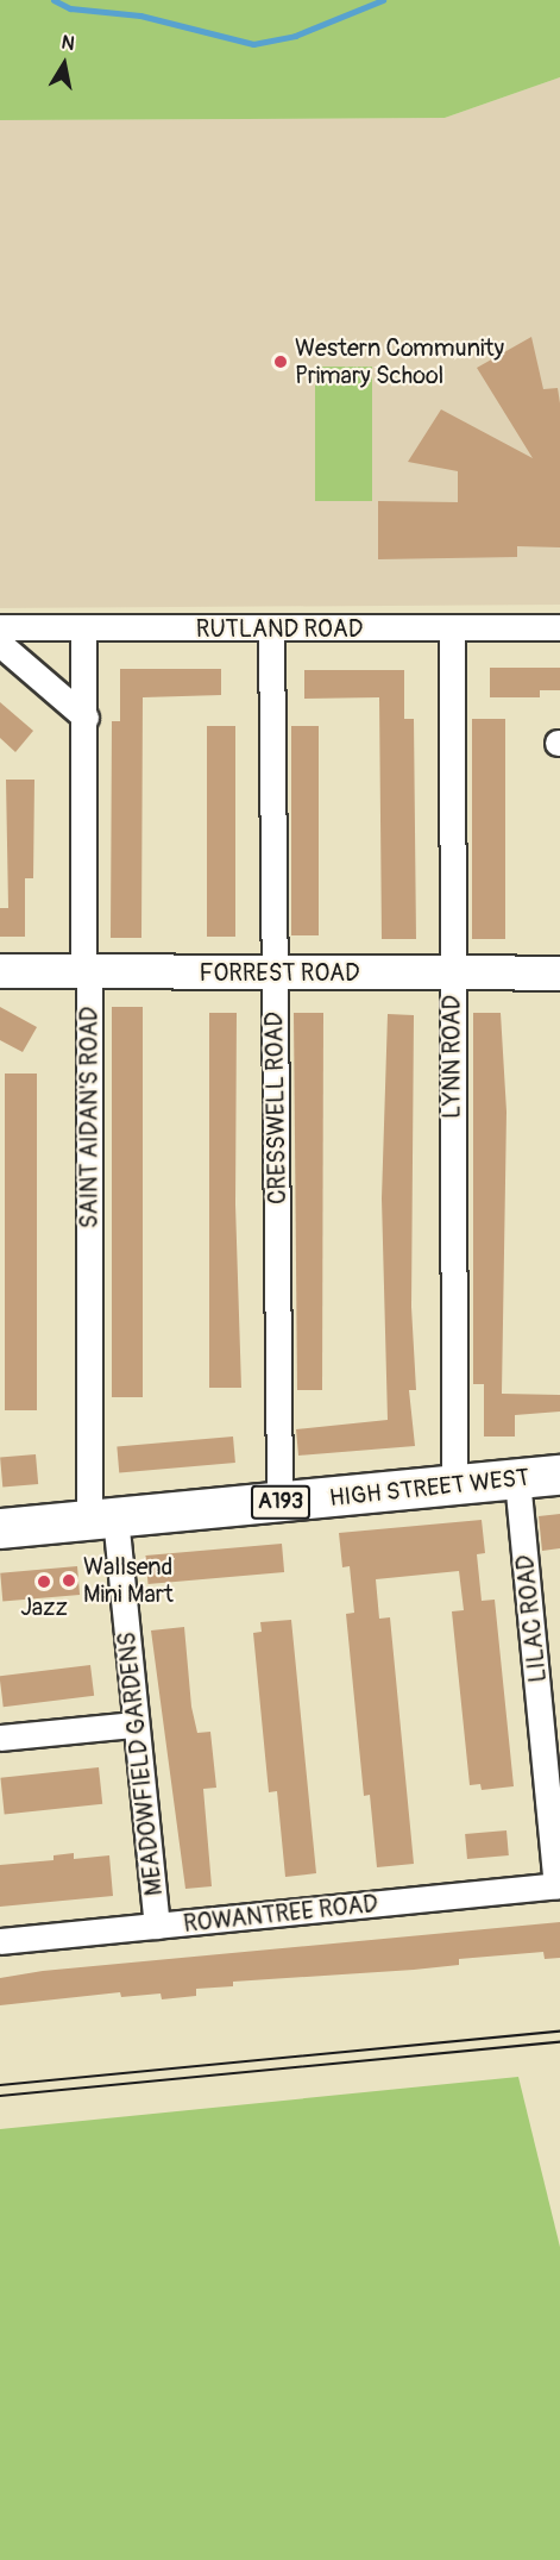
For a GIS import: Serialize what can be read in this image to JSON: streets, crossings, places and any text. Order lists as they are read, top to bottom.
{
  "streets": {
    "main road": ["HIGH STREET WEST", "A193"],
    "street": [
      "RUTLAND ROAD",
      "FORREST ROAD",
      "LYNN ROAD",
      "CRESSWELL ROAD",
      "SAINT AIDAN'S ROAD",
      "LILAC ROAD",
      "MEADOWFIELD GARDENS",
      "ROWANTREE ROAD"
    ]
  },
  "crossings": [
    ["RUTLAND ROAD", "LYNN ROAD"],
    ["RUTLAND ROAD", "CRESSWELL ROAD"],
    ["RUTLAND ROAD", "SAINT AIDAN'S ROAD"],
    ["FORREST ROAD", "LYNN ROAD"],
    ["FORREST ROAD", "CRESSWELL ROAD"],
    ["FORREST ROAD", "SAINT AIDAN'S ROAD"],
    ["LYNN ROAD", "HIGH STREET WEST"],
    ["CRESSWELL ROAD", "HIGH STREET WEST"],
    ["SAINT AIDAN'S ROAD", "HIGH STREET WEST"],
    ["SAINT AIDAN'S ROAD", "MEADOWFIELD GARDENS"],
    ["HIGH STREET WEST", "LILAC ROAD"],
    ["HIGH STREET WEST", "MEADOWFIELD GARDENS"],
    ["LILAC ROAD", "ROWANTREE ROAD"],
    ["MEADOWFIELD GARDENS", "ROWANTREE ROAD"]
  ],
  "places": ["Western Community Primary School", "Wallsend Mini Mart", "Jazz"],
  "north": "top"
}
